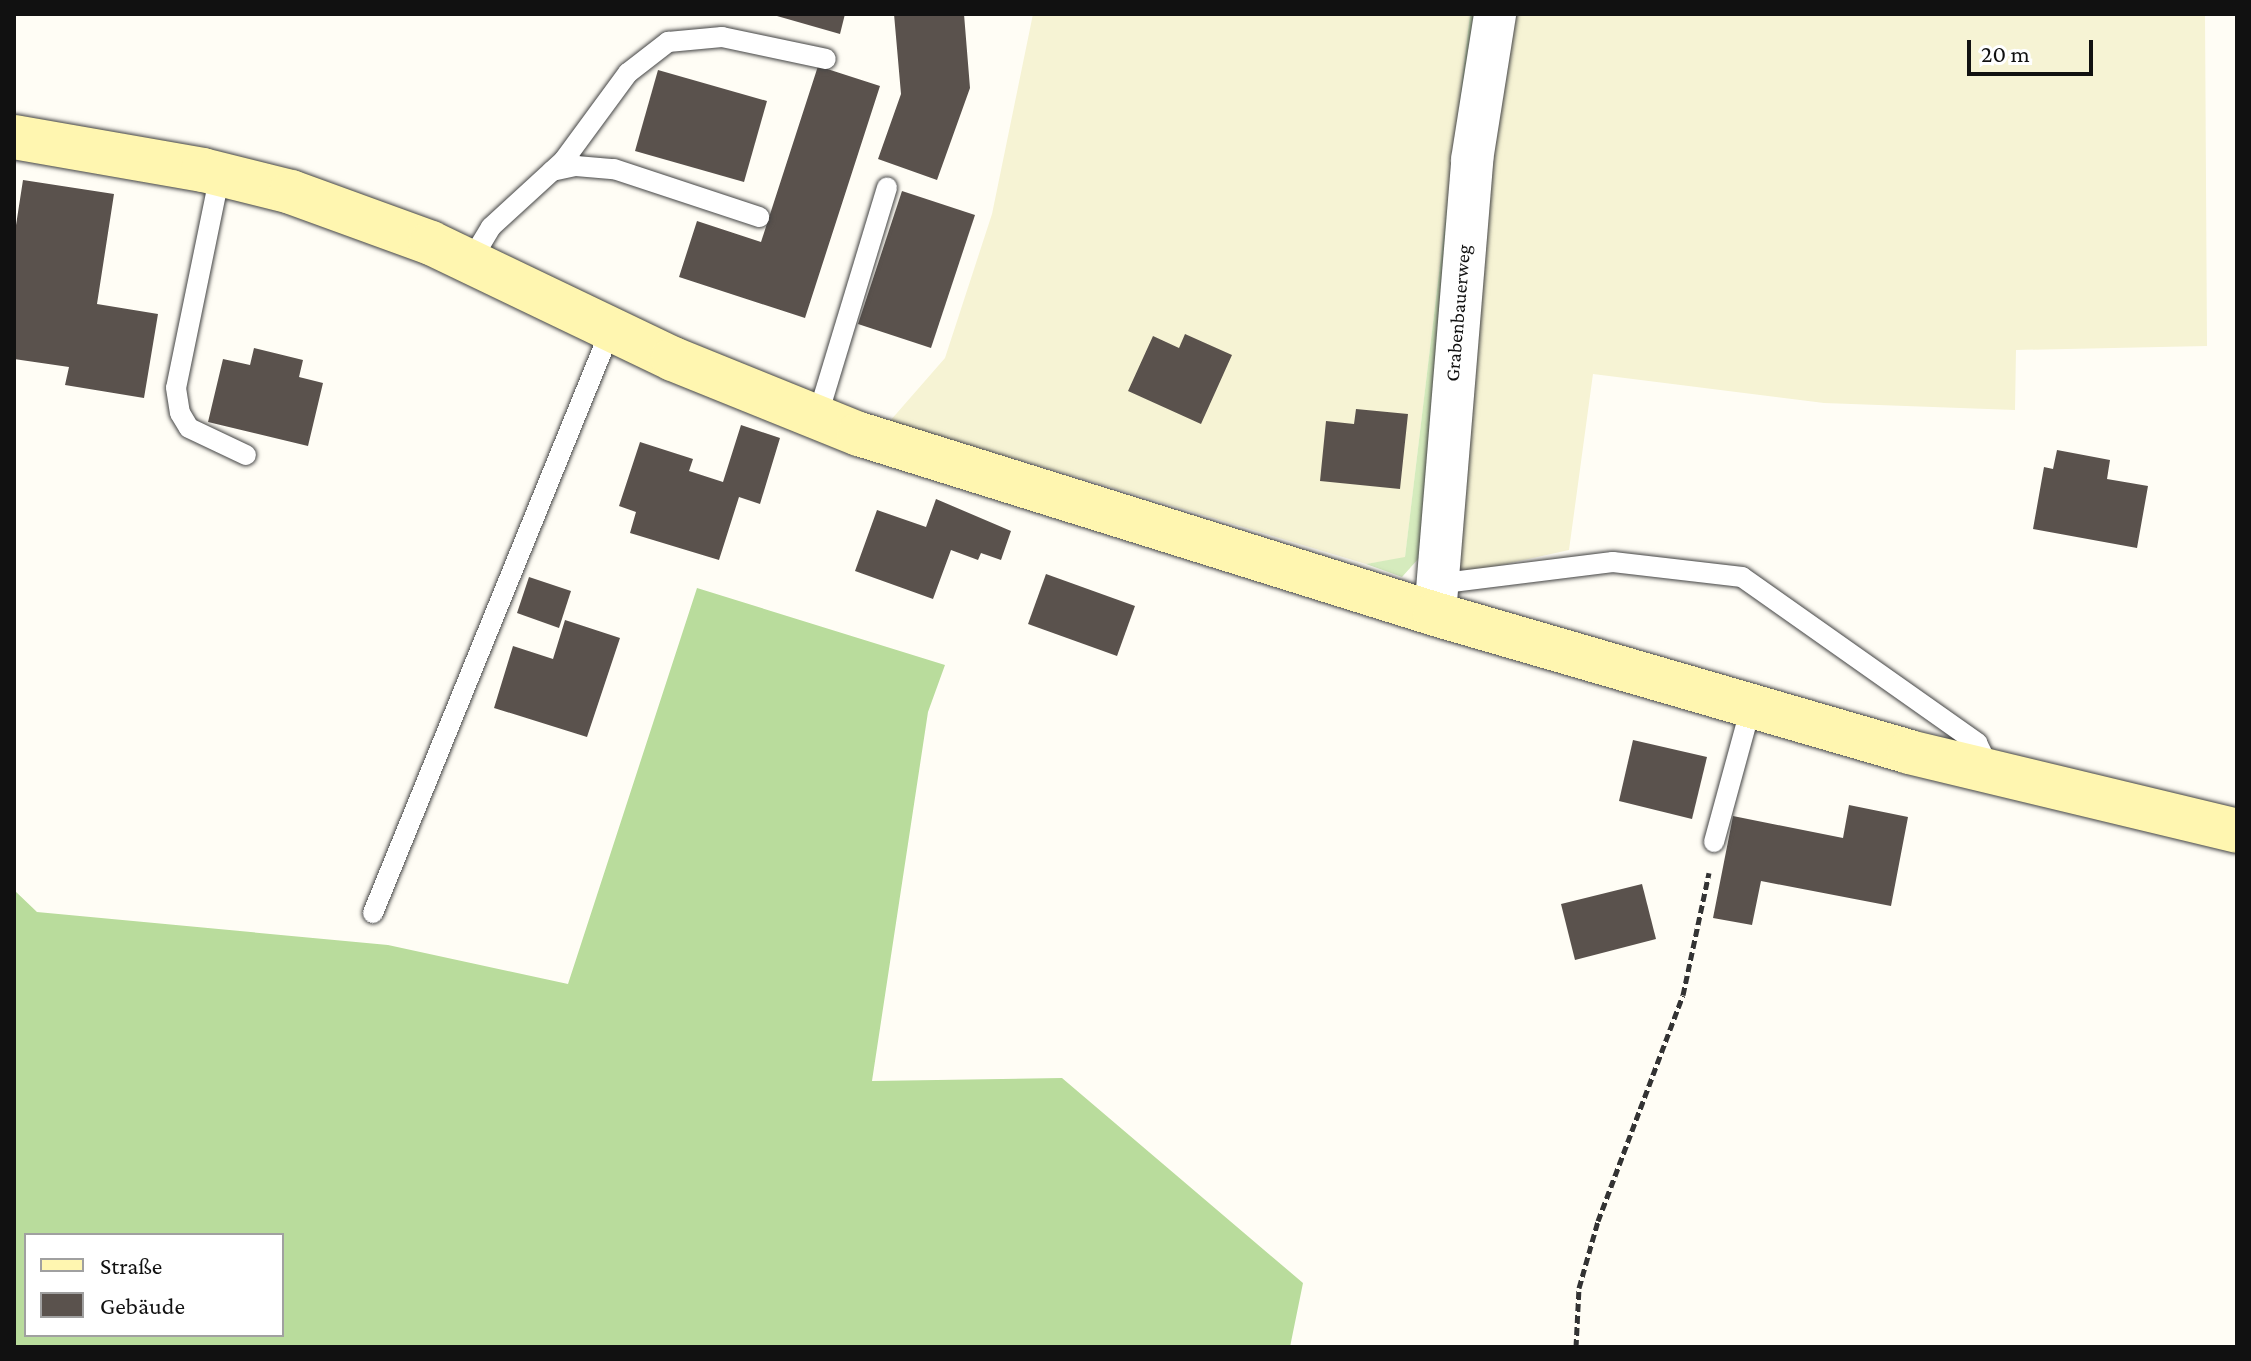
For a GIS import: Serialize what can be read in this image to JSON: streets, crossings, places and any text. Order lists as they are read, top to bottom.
{
  "streets": {
    "street": ["Grabenbauerweg"]
  },
  "legend": ["Straße", "Gebäude"],
  "scale_bar": "20 m"
}
